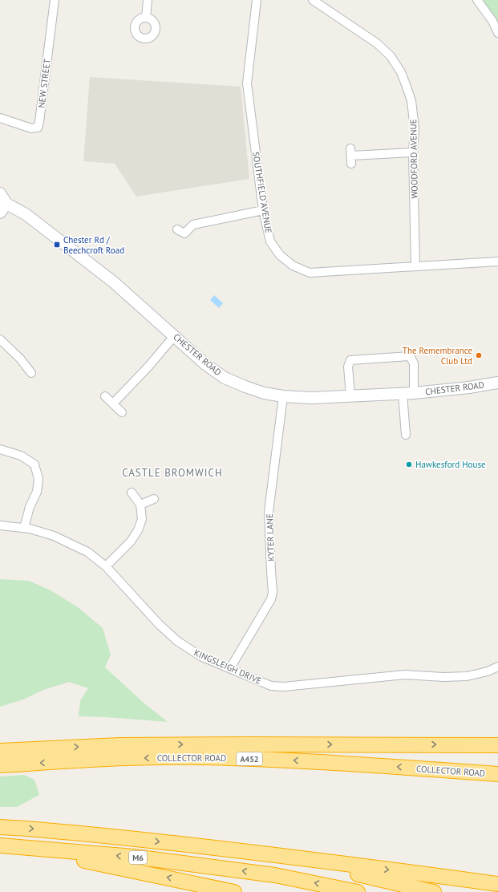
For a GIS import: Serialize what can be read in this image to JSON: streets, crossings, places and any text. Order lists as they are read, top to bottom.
{
  "streets": {
    "highway": ["COLLECTOR ROAD", "A452", "M6"],
    "main road": ["CHESTER ROAD"],
    "street": [
      "NEW STREET",
      "WOODFORD AVENUE",
      "SOUTHFIELD AVENUE",
      "KYTER LANE",
      "KINGSLEIGH DRIVE"
    ]
  },
  "crossings": [
    ["WOODFORD AVENUE", "SOUTHFIELD AVENUE"],
    ["CHESTER ROAD", "KYTER LANE"],
    ["KYTER LANE", "KINGSLEIGH DRIVE"]
  ],
  "districts": ["CASTLE BROMWICH"],
  "places": {
    "transit": ["Chester Rd / Beechcroft Road"],
    "other": ["The Remembrance Club Ltd", "Hawkesford House"]
  }
}
